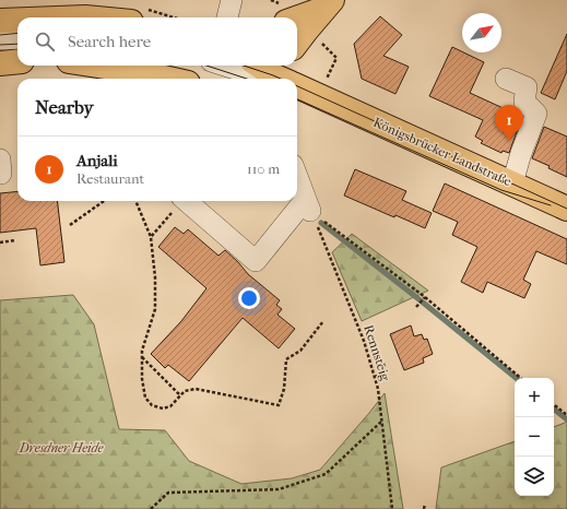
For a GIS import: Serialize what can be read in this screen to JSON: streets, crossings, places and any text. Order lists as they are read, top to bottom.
{
  "streets": {
    "main road": ["Königsbrücker Landstraße"],
    "path": ["Rennsteig"]
  },
  "parks": ["Dresdner Heide"],
  "north": "top right",
  "page": {
    "search": "Search here",
    "heading": "Nearby",
    "pins": "1",
    "list": [
      {
        "mark": "1",
        "name": "Anjali",
        "note": "Restaurant",
        "value": "110 m"
      }
    ],
    "map_buttons": ["+", "−"]
  }
}
